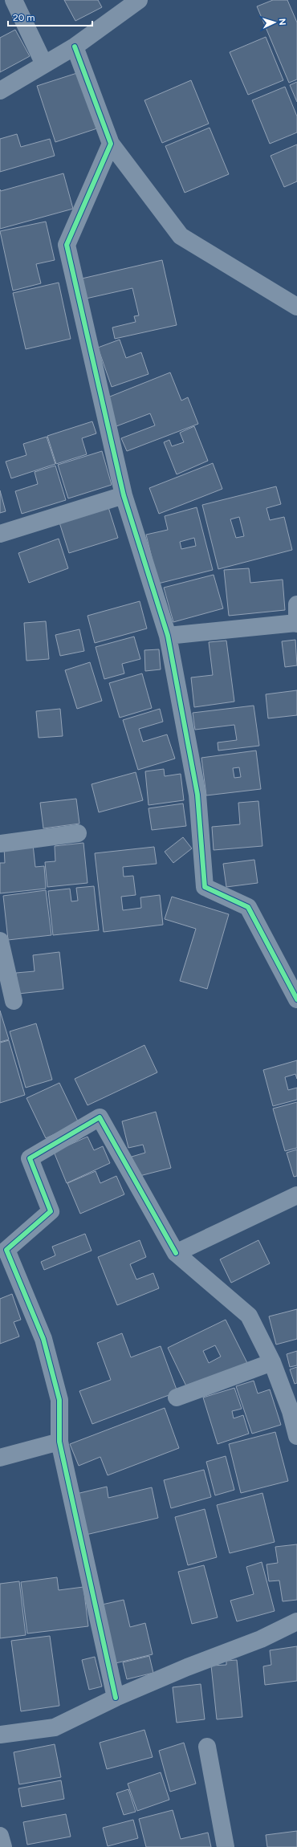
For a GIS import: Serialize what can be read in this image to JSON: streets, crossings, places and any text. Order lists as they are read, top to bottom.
{
  "scale_bar": "20 m",
  "north": "right"
}
